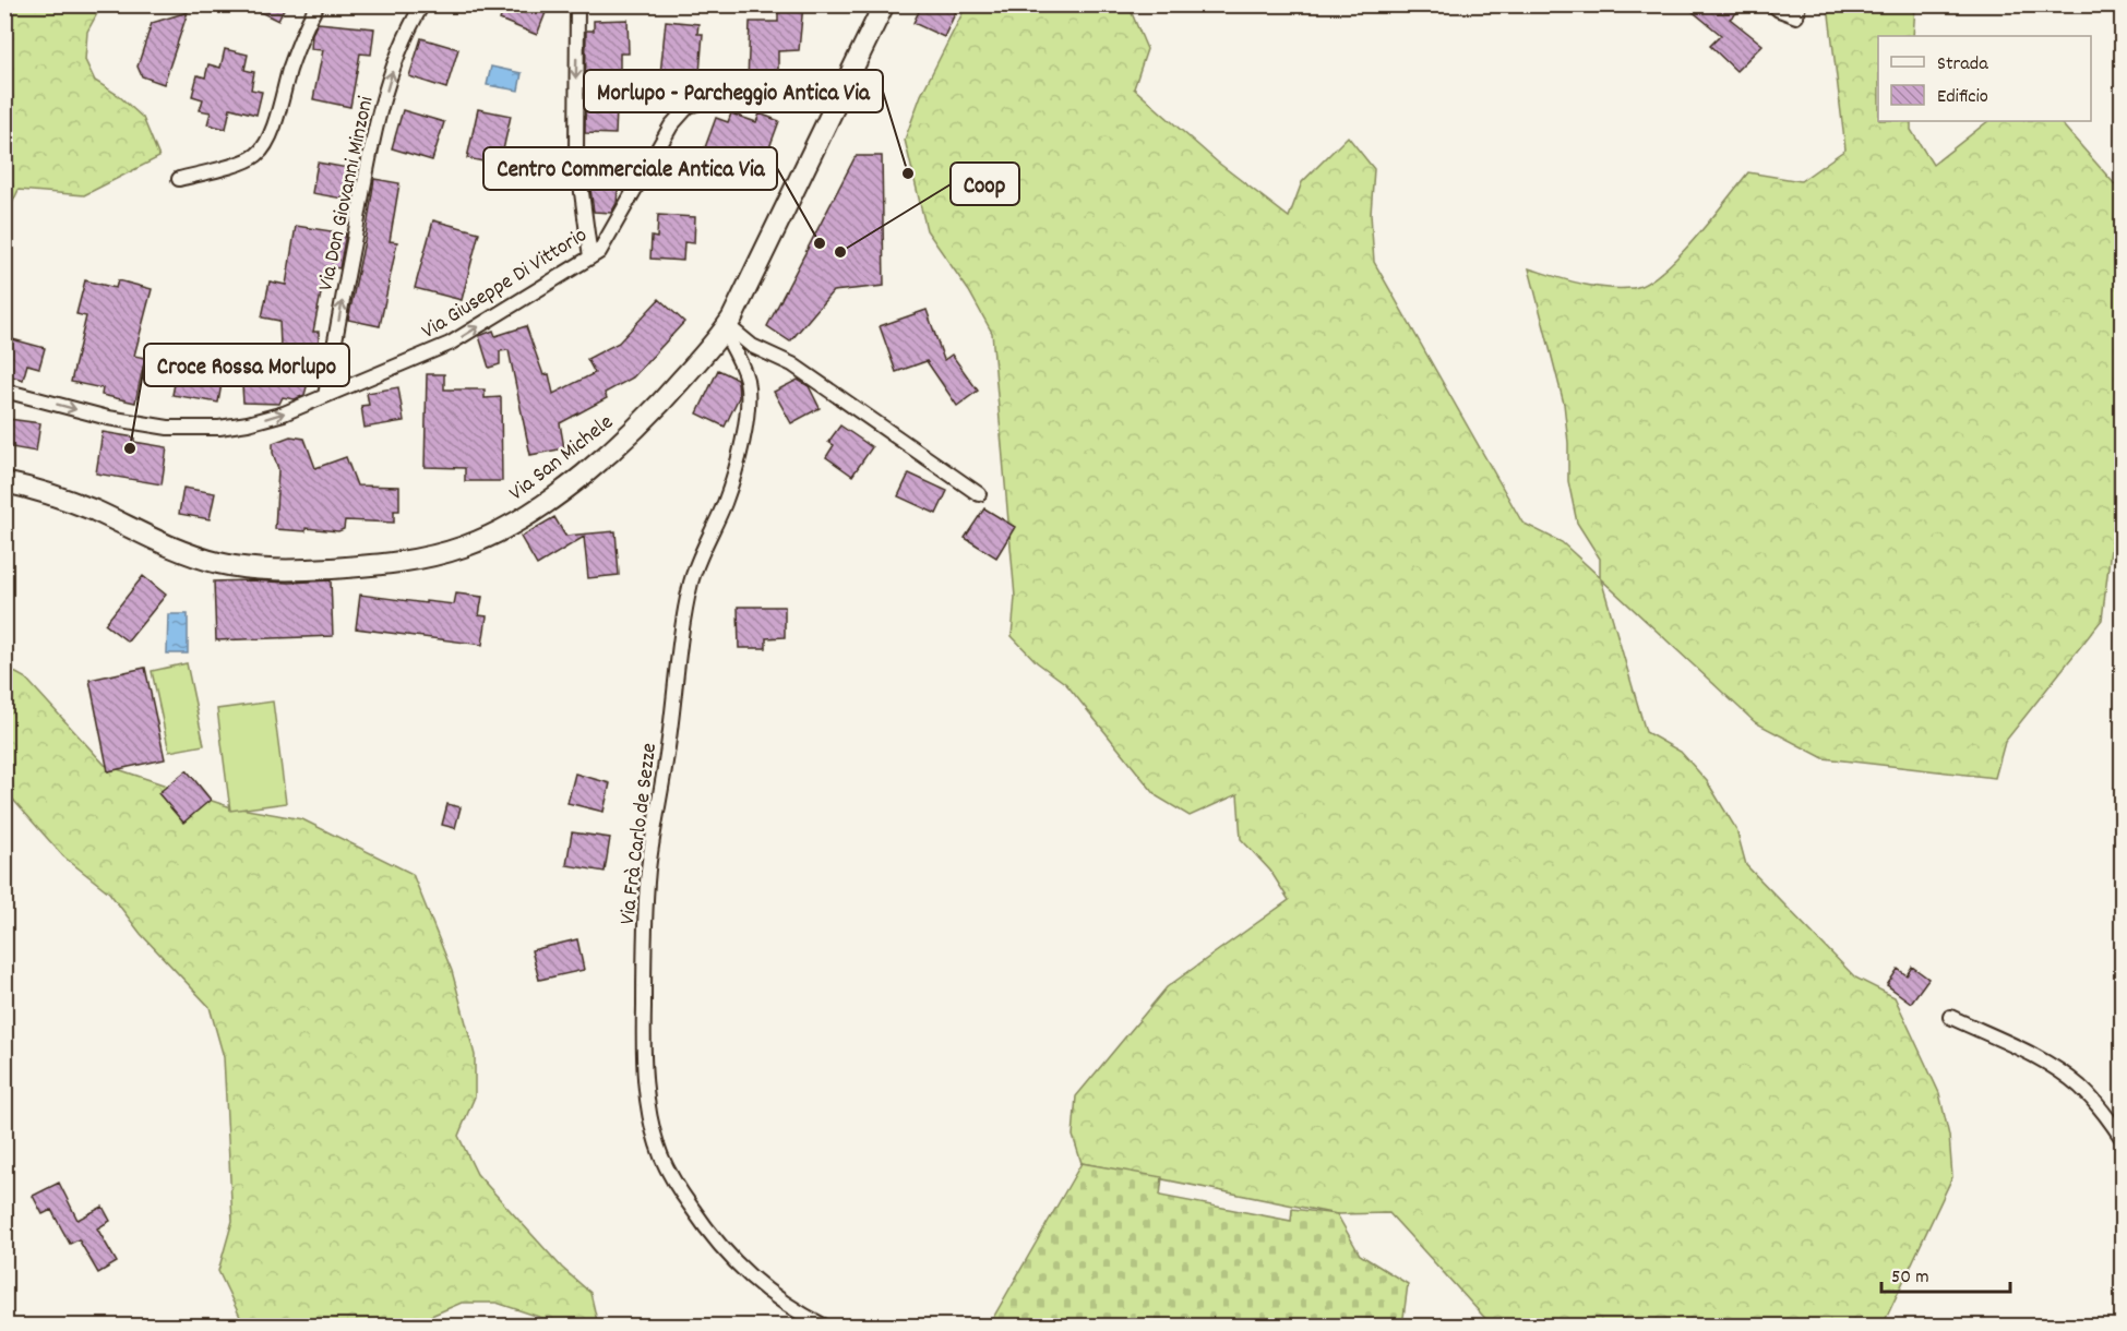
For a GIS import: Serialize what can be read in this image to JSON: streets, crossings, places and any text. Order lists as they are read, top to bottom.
{
  "streets": {
    "main road": ["Via San Michele"],
    "street": ["Via Don Giovanni Minzoni", "Via Giuseppe Di Vittorio", "Via Frà Carlo de Sezze"]
  },
  "crossings": [
    ["Via Don Giovanni Minzoni", "Via Giuseppe Di Vittorio"],
    ["Via Giuseppe Di Vittorio", "Via San Michele"],
    ["Via San Michele", "Via Frà Carlo de Sezze"]
  ],
  "one_way": ["Via Don Giovanni Minzoni", "Via Giuseppe Di Vittorio"],
  "places": [
    "Morlupo - Parcheggio Antica Via",
    "Centro Commerciale Antica Via",
    "Coop",
    "Croce Rossa Morlupo"
  ],
  "legend": ["Strada", "Edificio"],
  "scale_bar": "50 m"
}
